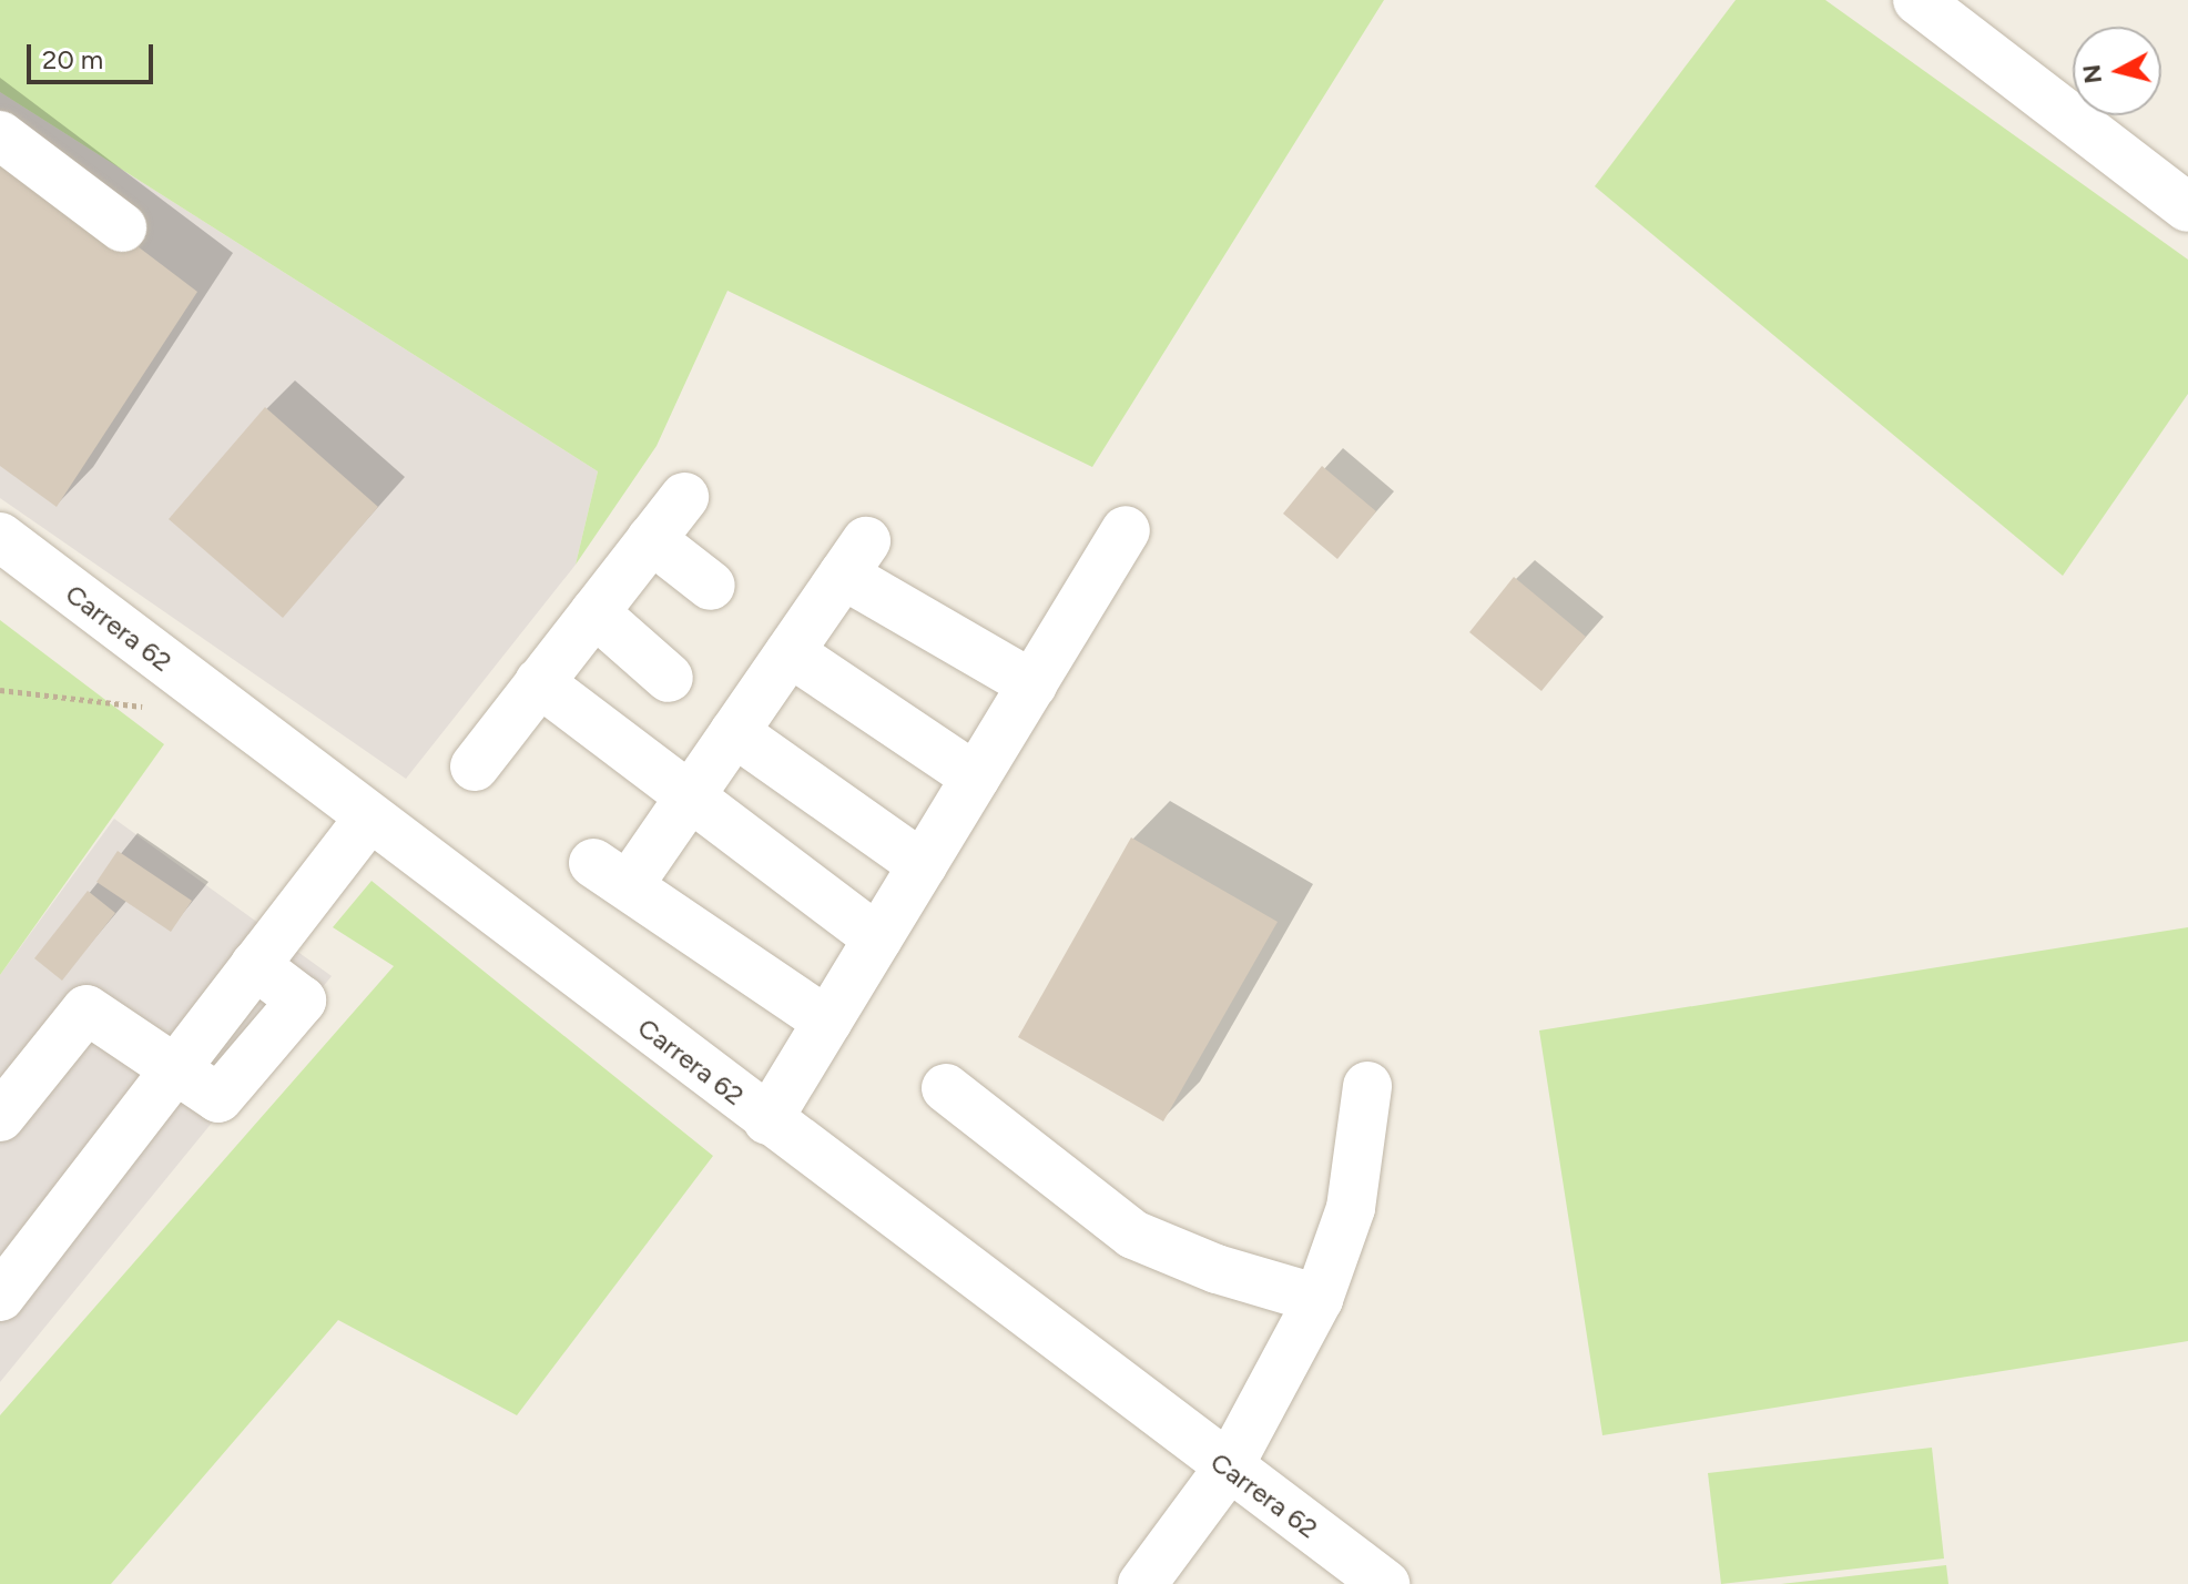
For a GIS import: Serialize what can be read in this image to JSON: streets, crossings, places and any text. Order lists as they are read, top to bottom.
{
  "streets": {
    "street": ["Carrera 62"]
  },
  "scale_bar": "20 m",
  "north": "left"
}
